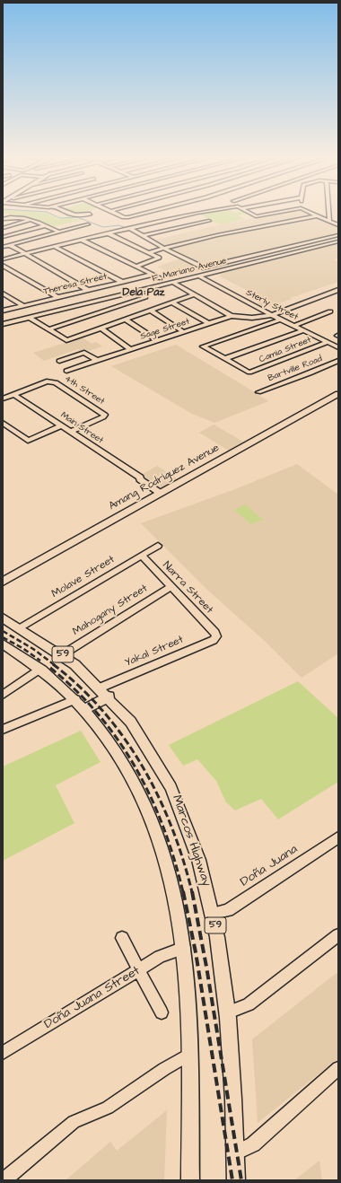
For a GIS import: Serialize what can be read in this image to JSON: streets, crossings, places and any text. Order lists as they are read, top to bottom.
{
  "streets": {
    "main road": ["Amang Rodriguez Avenue", "59", "Marcos Highway"],
    "street": [
      "F. Mariano Avenue",
      "Theresa Street",
      "Sterly Street",
      "Sage Street",
      "Camia Street",
      "Bartville Road",
      "4th Street",
      "Main Street",
      "Molave Street",
      "Narra Street",
      "Mahogany Street",
      "Yakal Street",
      "Doña Juana",
      "Doña Juana Street"
    ]
  },
  "crossings": [
    ["F. Mariano Avenue", "Sterly Street"],
    ["Sterly Street", "Sage Street"],
    ["Sterly Street", "Camia Street"],
    ["4th Street", "Main Street"],
    ["Main Street", "Amang Rodriguez Avenue"],
    ["Molave Street", "Narra Street"],
    ["Molave Street", "Marcos Highway"],
    ["Narra Street", "Mahogany Street"],
    ["Narra Street", "Yakal Street"],
    ["Mahogany Street", "Marcos Highway"],
    ["Yakal Street", "Marcos Highway"],
    ["59", "Doña Juana Street"],
    ["Marcos Highway", "Doña Juana"]
  ],
  "districts": ["Dela Paz"]
}
